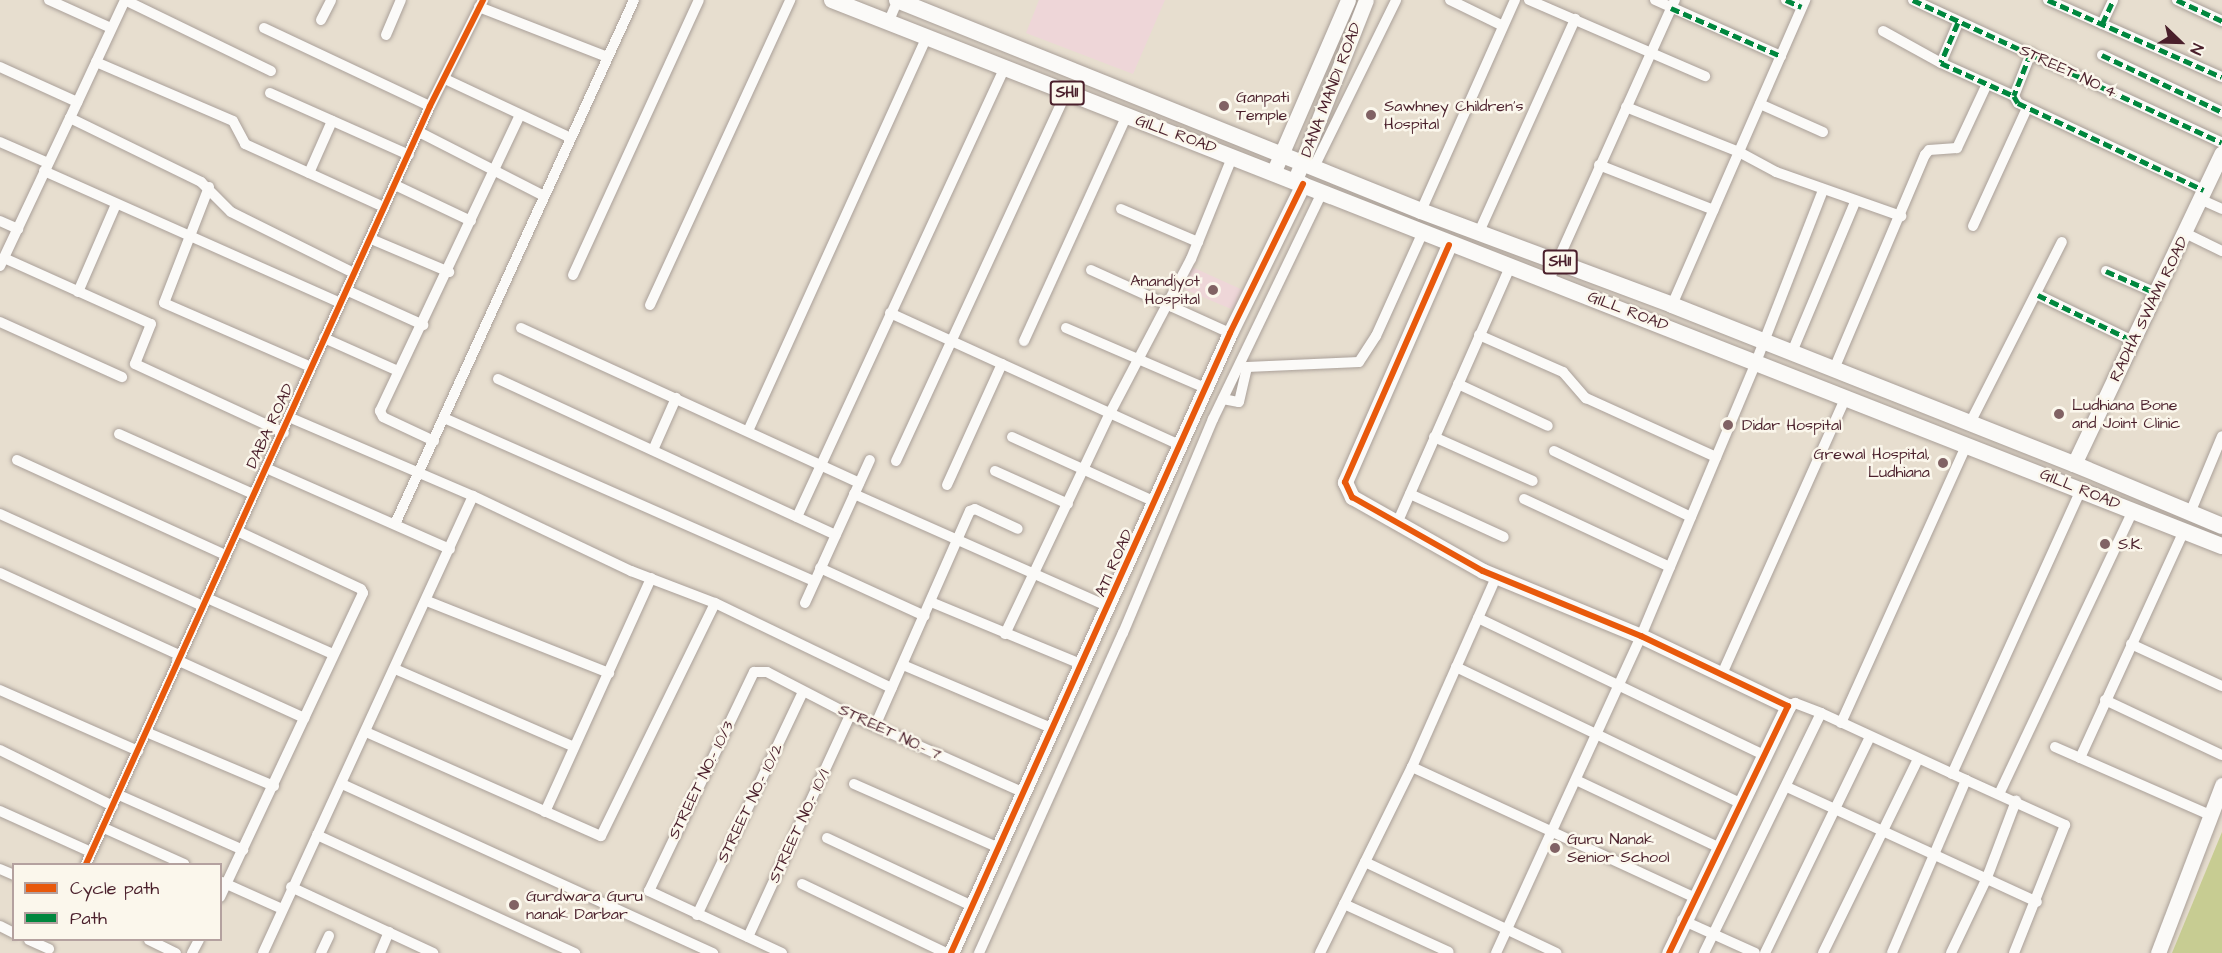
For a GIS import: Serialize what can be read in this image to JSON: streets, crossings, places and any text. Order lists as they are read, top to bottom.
{
  "streets": {
    "main road": ["SH11", "GILL ROAD"],
    "street": [
      "STREET NO 4",
      "DANA MANDI ROAD",
      "RADHA SWAMI ROAD",
      "DABA ROAD",
      "ATI ROAD",
      "STREET NO.- 7",
      "STREET NO.- 10/3",
      "STREET NO.- 10/2",
      "STREET NO.- 10/1"
    ]
  },
  "crossings": [
    ["DANA MANDI ROAD", "GILL ROAD"],
    ["DANA MANDI ROAD", "ATI ROAD"],
    ["GILL ROAD", "RADHA SWAMI ROAD"],
    ["GILL ROAD", "ATI ROAD"],
    ["ATI ROAD", "STREET NO.- 7"],
    ["STREET NO.- 7", "STREET NO.- 10/3"],
    ["STREET NO.- 7", "STREET NO.- 10/2"],
    ["STREET NO.- 7", "STREET NO.- 10/1"],
    ["STREET NO.- 10/3", "STREET NO.- 10/2"]
  ],
  "places": [
    "Ganpati Temple",
    "Sawhney Children's Hospital",
    "Anandjyot Hospital",
    "Ludhiana Bone and Joint Clinic",
    "Didar Hospital",
    "Grewal Hospital, Ludhiana",
    "S.K.",
    "Guru Nanak Senior School",
    "Gurdwara Guru nanak Darbar"
  ],
  "legend": ["Cycle path", "Path"],
  "north": "bottom right"
}
